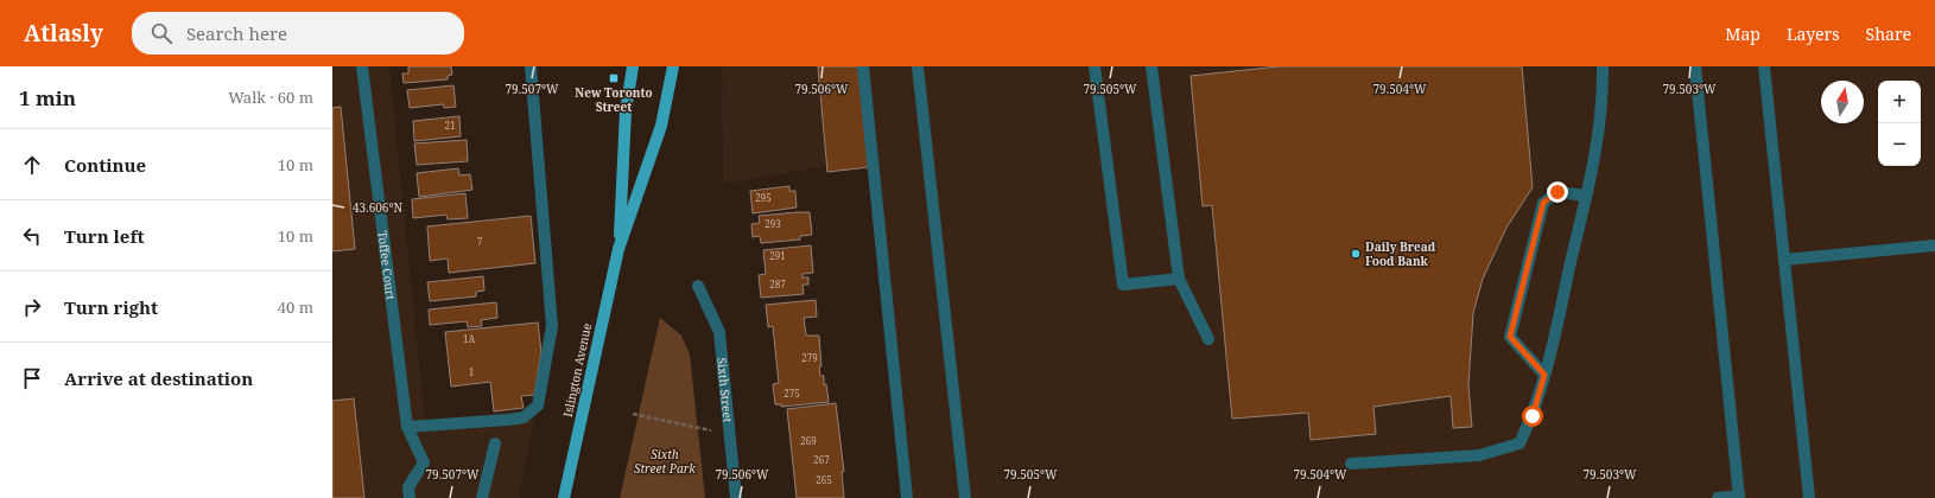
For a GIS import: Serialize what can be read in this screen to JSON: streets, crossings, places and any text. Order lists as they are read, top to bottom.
{
  "streets": {
    "main road": ["Islington Avenue"],
    "street": ["Toffee Court", "Sixth Street"]
  },
  "parks": ["Sixth Street Park"],
  "places": {
    "transit": ["New Toronto Street"],
    "other": ["Daily Bread Food Bank"]
  },
  "house_numbers": [
    "21",
    "295",
    "293",
    "7",
    "291",
    "287",
    "1A",
    "279",
    "1",
    "275",
    "269",
    "267",
    "265"
  ],
  "north": "top",
  "page": {
    "header": "Atlasly",
    "search": "Search here",
    "nav": ["Map", "Layers", "Share"],
    "heading": ["1 min", "Walk · 60 m"],
    "map_buttons": ["+", "−"],
    "list": [
      ["Continue", "10 m"],
      ["Turn left", "10 m"],
      ["Turn right", "40 m"],
      "Arrive at destination"
    ]
  },
  "coordinates": [
    "79.507°W",
    "79.506°W",
    "79.505°W",
    "79.504°W",
    "79.503°W",
    "43.606°N"
  ]
}
